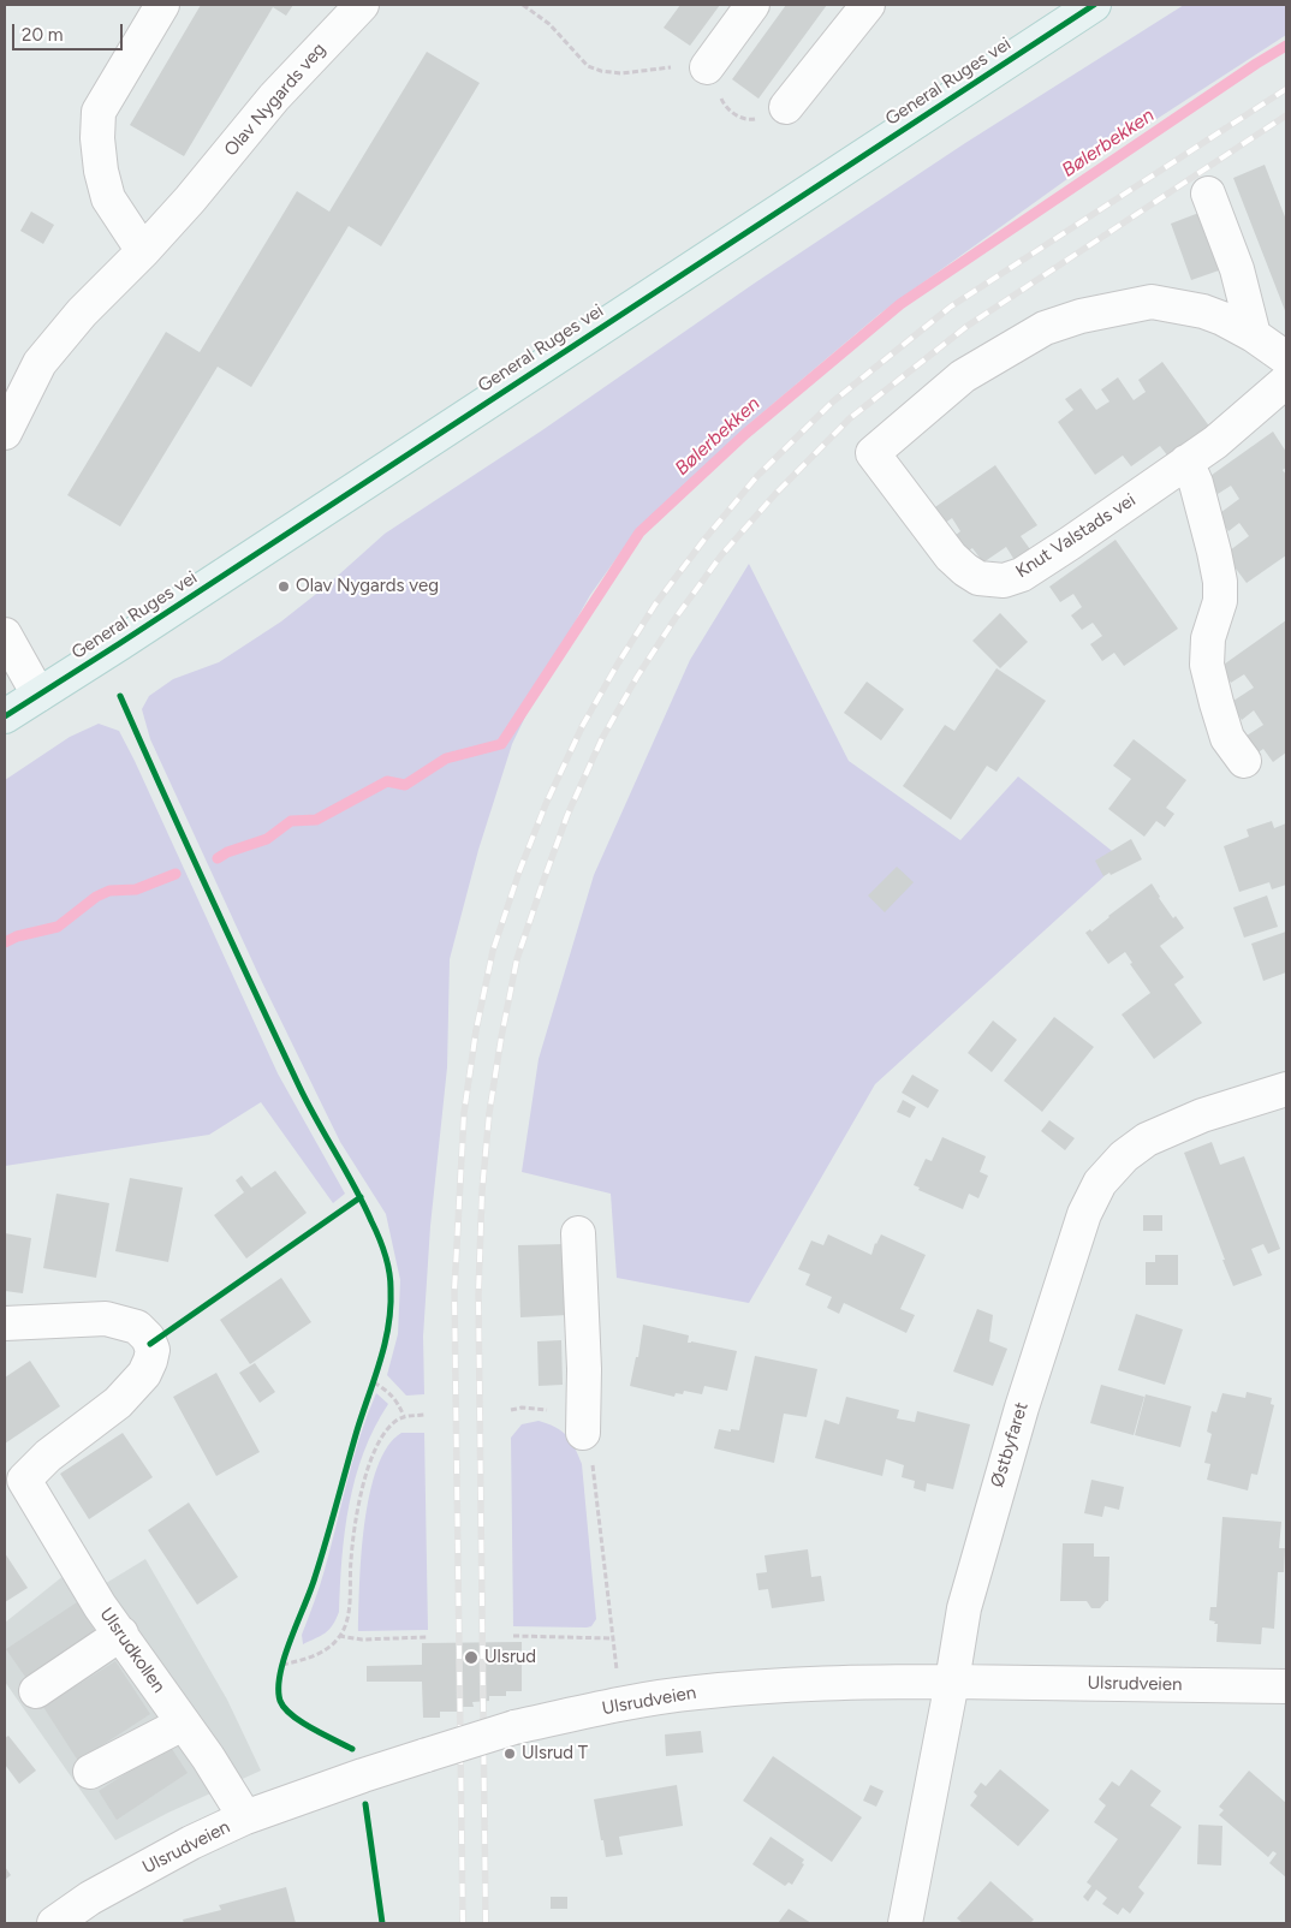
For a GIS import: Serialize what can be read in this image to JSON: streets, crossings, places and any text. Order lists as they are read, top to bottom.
{
  "streets": {
    "main road": ["General Ruges vei"],
    "street": [
      "Olav Nygards veg",
      "Knut Valstads vei",
      "Østbyfaret",
      "Ulsrudkollen",
      "Ulsrudveien"
    ]
  },
  "crossings": [
    ["Østbyfaret", "Ulsrudveien"],
    ["Ulsrudkollen", "Ulsrudveien"]
  ],
  "water": ["Bølerbekken"],
  "places": ["Olav Nygards veg", "Ulsrud", "Ulsrud T"],
  "scale_bar": "20 m"
}
